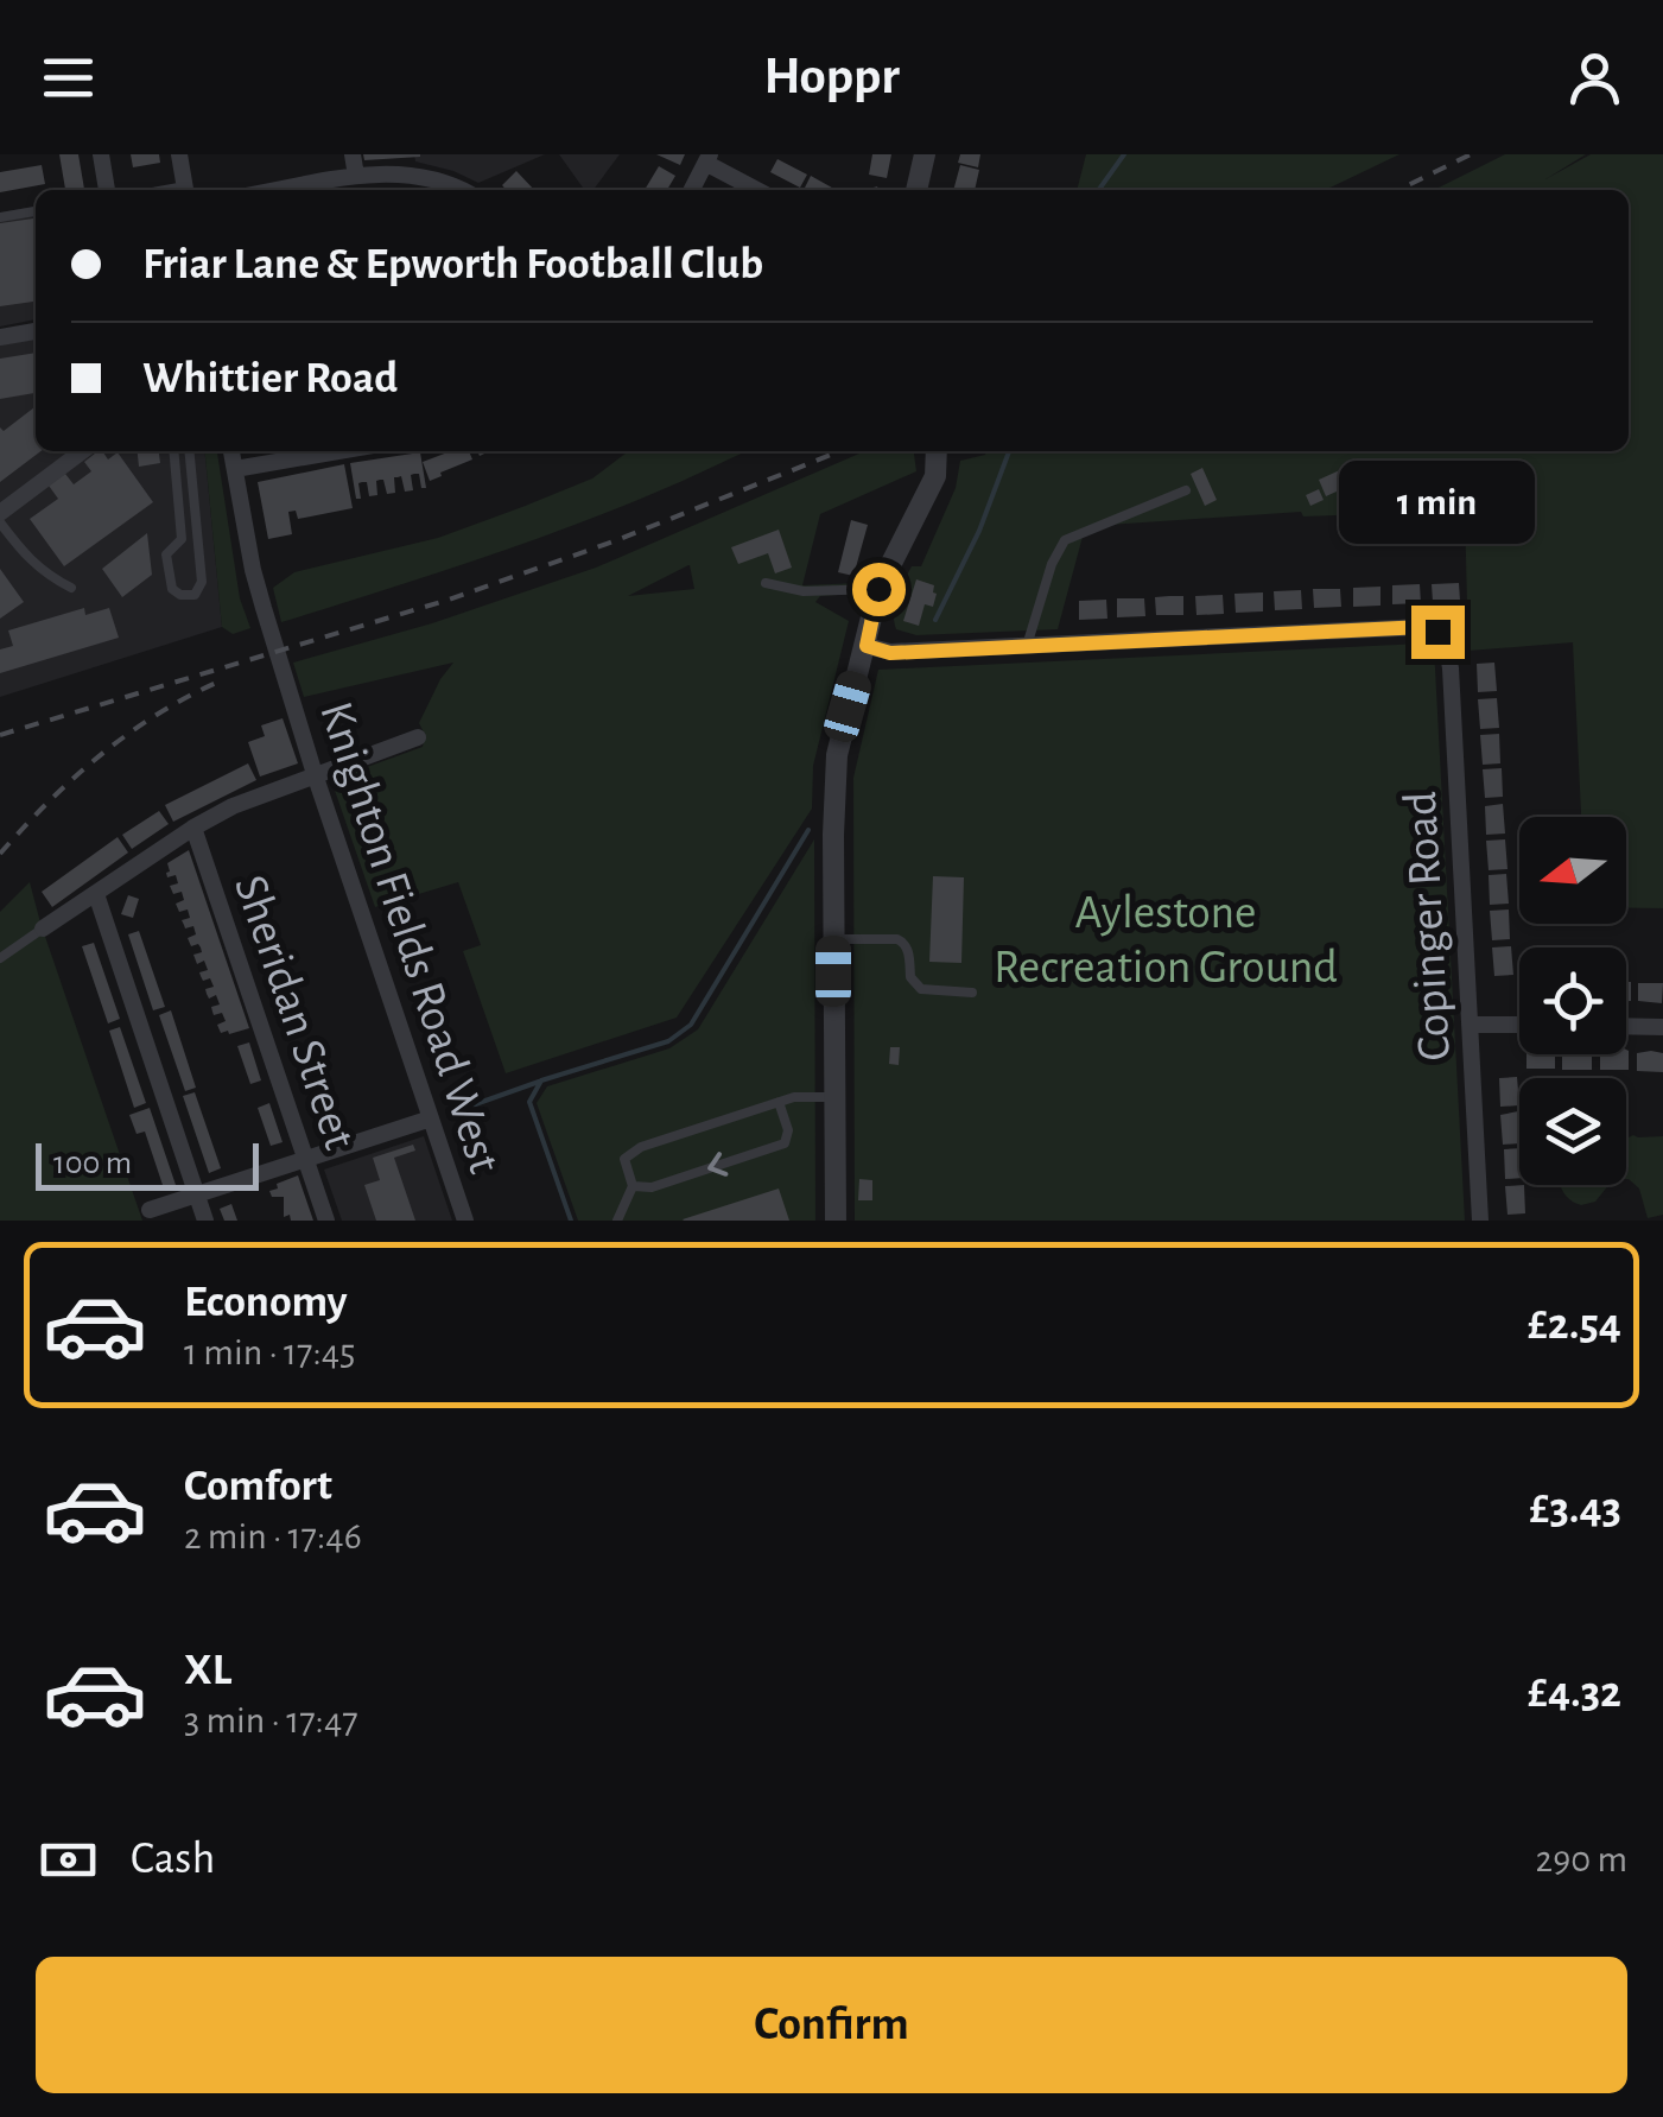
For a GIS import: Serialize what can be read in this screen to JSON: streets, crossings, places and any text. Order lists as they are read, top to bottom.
{
  "streets": {
    "street": ["Copinger Road", "Knighton Fields Road West", "Sheridan Street"]
  },
  "parks": ["Aylestone Recreation Ground"],
  "scale_bar": "100 m",
  "north": "left",
  "page": {
    "header": "Hoppr",
    "banner": ["Friar Lane & Epworth Football Club", "Whittier Road"],
    "bubble": "1 min",
    "scale": "100 m",
    "list": [
      {
        "name": "Economy",
        "note": "1 min · 17:45",
        "value": "£2.54"
      },
      {
        "name": "Comfort",
        "note": "2 min · 17:46",
        "value": "£3.43"
      },
      {
        "name": "XL",
        "note": "3 min · 17:47",
        "value": "£4.32"
      }
    ],
    "pay": ["Cash", "290 m"],
    "buttons": "Confirm"
  }
}
